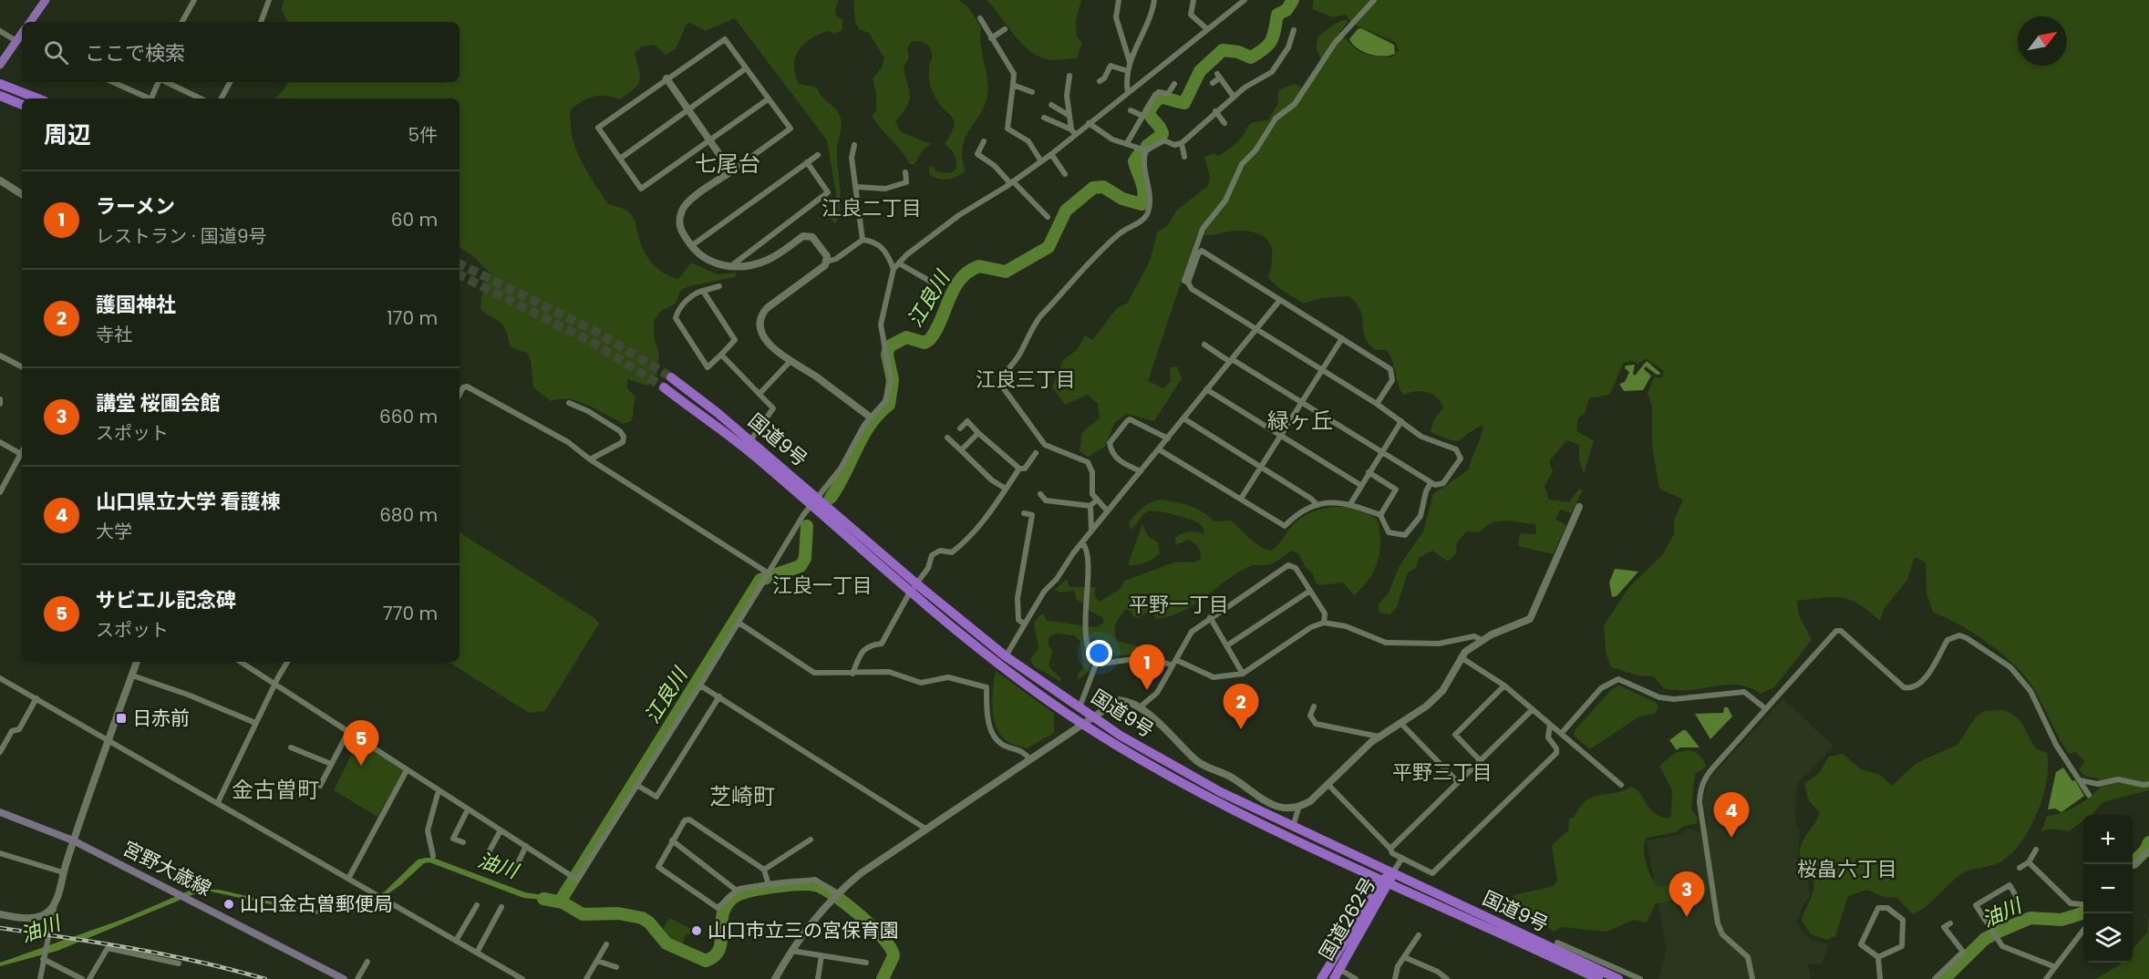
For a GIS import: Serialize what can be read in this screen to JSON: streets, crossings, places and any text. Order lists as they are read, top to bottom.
{
  "streets": {
    "highway": ["国道9号", "国道262号"],
    "main road": ["宮野大歳線"]
  },
  "crossings": [
    ["国道9号", "国道262号"]
  ],
  "districts": [
    "七尾台",
    "江良二丁目",
    "江良三丁目",
    "緑ヶ丘",
    "江良一丁目",
    "平野一丁目",
    "平野三丁目",
    "金古曽町",
    "芝崎町",
    "桜畠六丁目"
  ],
  "water": ["江良川", "油川"],
  "places": {
    "transit": ["日赤前"],
    "other": ["山口金古曽郵便局", "山口市立三の宮保育園"]
  },
  "north": "top right",
  "page": {
    "search": "ここで検索",
    "heading": ["周辺", "5件"],
    "list": [
      {
        "mark": "1",
        "name": "ラーメン",
        "note": "レストラン · 国道9号",
        "value": "60 m"
      },
      {
        "mark": "2",
        "name": "護国神社",
        "note": "寺社",
        "value": "170 m"
      },
      {
        "mark": "3",
        "name": "講堂 桜圃会館",
        "note": "スポット",
        "value": "660 m"
      },
      {
        "mark": "4",
        "name": "山口県立大学 看護棟",
        "note": "大学",
        "value": "680 m"
      },
      {
        "mark": "5",
        "name": "サビエル記念碑",
        "note": "スポット",
        "value": "770 m"
      }
    ],
    "pins": [
      "1",
      "2",
      "5",
      "4",
      "3"
    ],
    "map_buttons": ["+", "−"]
  }
}
